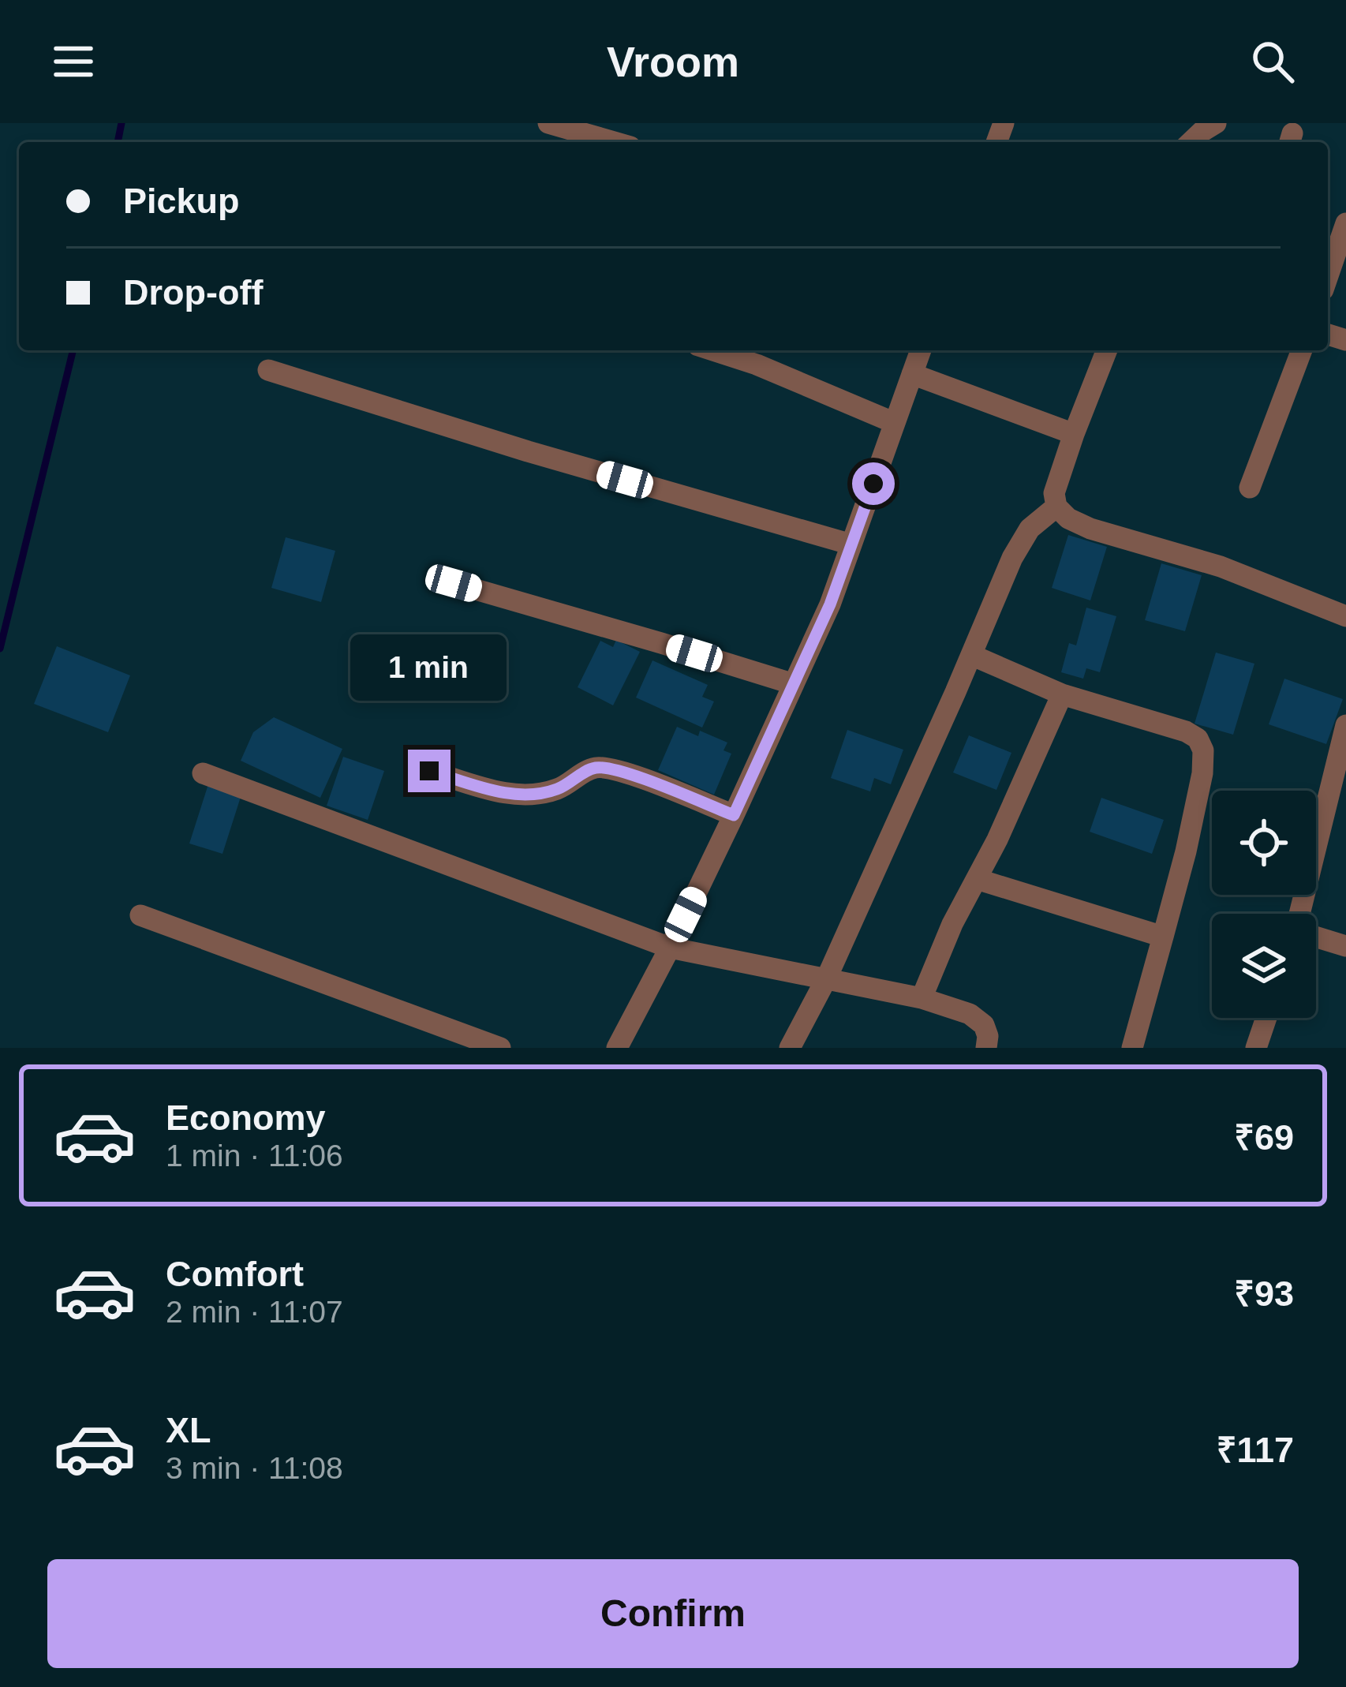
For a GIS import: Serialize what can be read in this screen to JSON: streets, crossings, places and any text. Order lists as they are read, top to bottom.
{
  "page": {
    "header": "Vroom",
    "banner": ["Pickup", "Drop-off"],
    "bubble": "1 min",
    "list": [
      {
        "name": "Economy",
        "note": "1 min · 11:06",
        "value": "₹69"
      },
      {
        "name": "Comfort",
        "note": "2 min · 11:07",
        "value": "₹93"
      },
      {
        "name": "XL",
        "note": "3 min · 11:08",
        "value": "₹117"
      }
    ],
    "buttons": "Confirm"
  }
}
